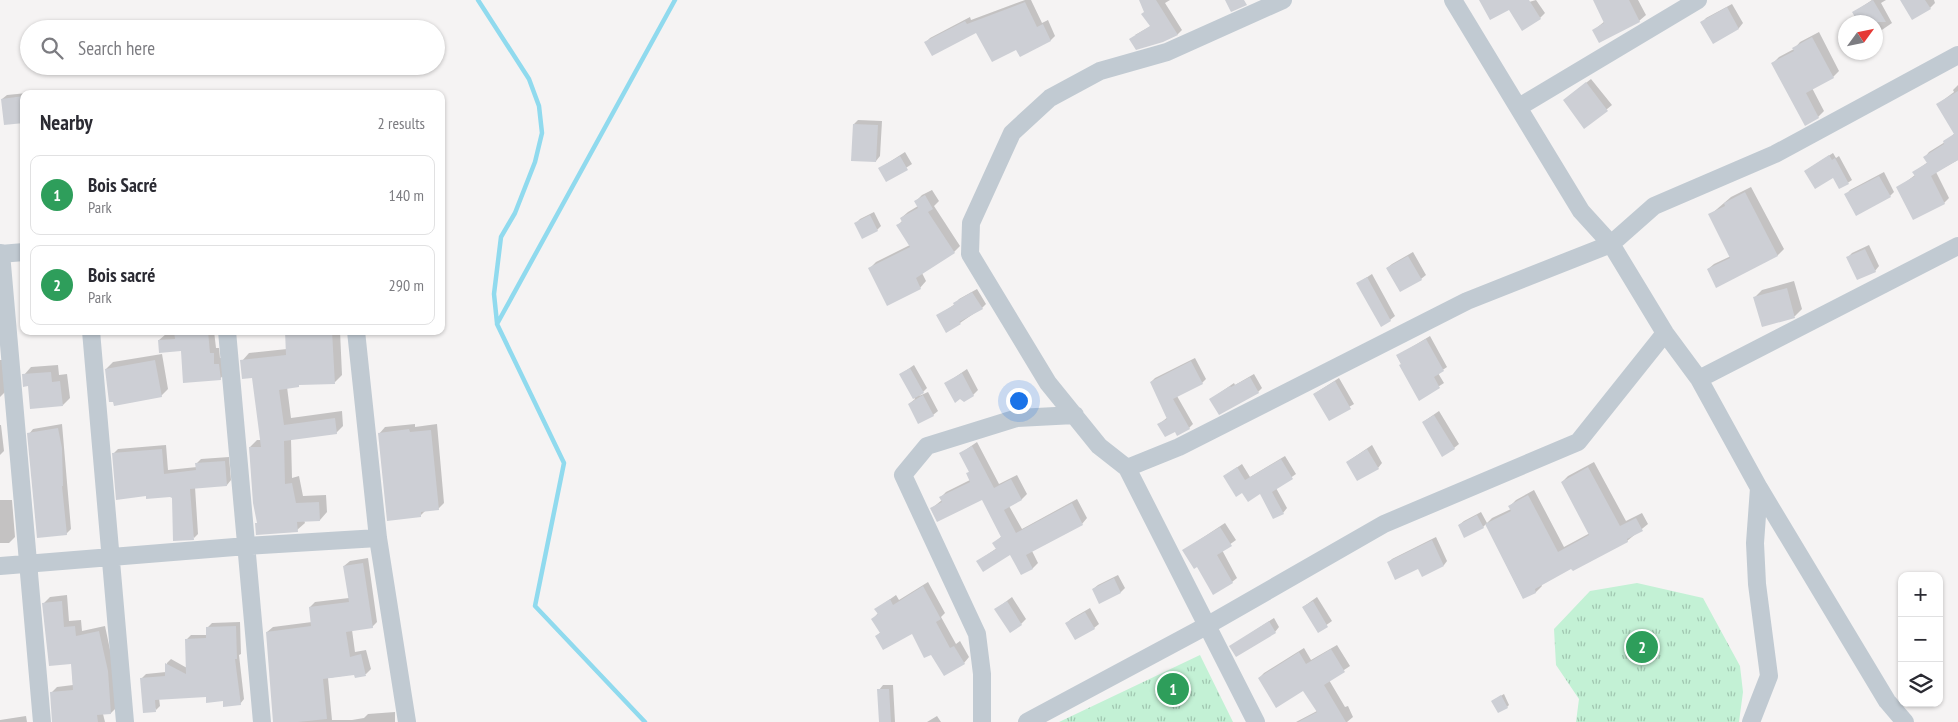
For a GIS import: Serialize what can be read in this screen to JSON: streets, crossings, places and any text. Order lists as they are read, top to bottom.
{
  "north": "top right",
  "page": {
    "search": "Search here",
    "heading": ["Nearby", "2 results"],
    "list": [
      {
        "mark": "1",
        "name": "Bois Sacré",
        "note": "Park",
        "value": "140 m"
      },
      {
        "mark": "2",
        "name": "Bois sacré",
        "note": "Park",
        "value": "290 m"
      }
    ],
    "map_buttons": ["+", "−"],
    "pins": ["2", "1"]
  }
}
